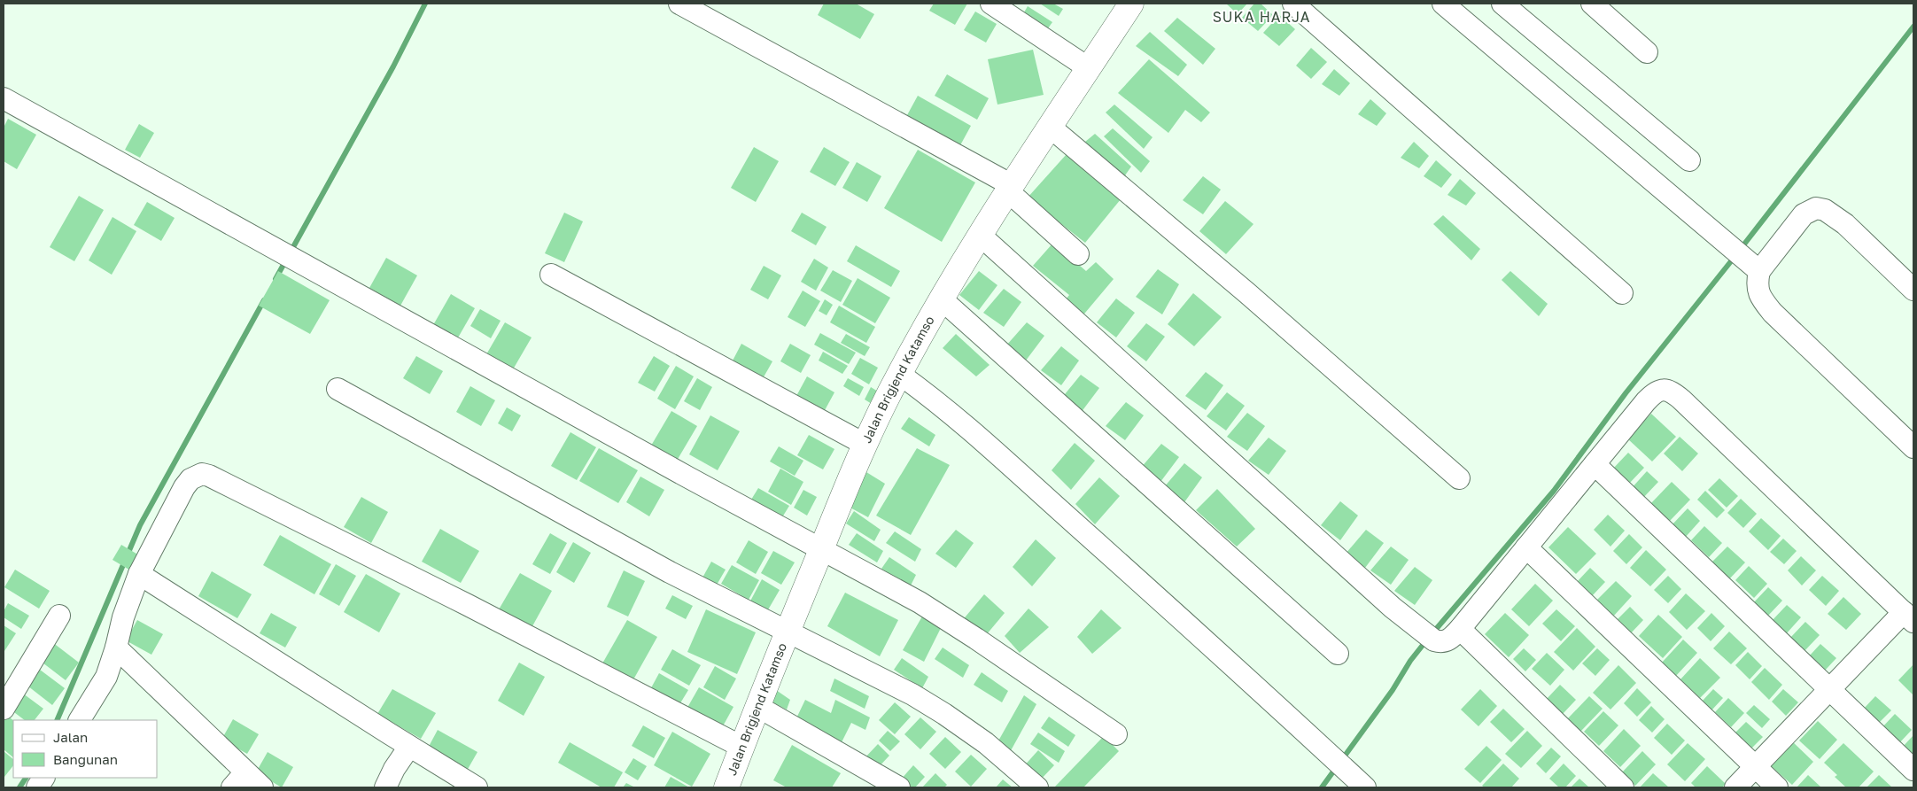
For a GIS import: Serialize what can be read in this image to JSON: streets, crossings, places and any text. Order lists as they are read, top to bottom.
{
  "streets": {
    "highway": ["Jalan Brigjend Katamso"]
  },
  "districts": ["SUKA HARJA"],
  "legend": ["Jalan", "Bangunan"]
}
